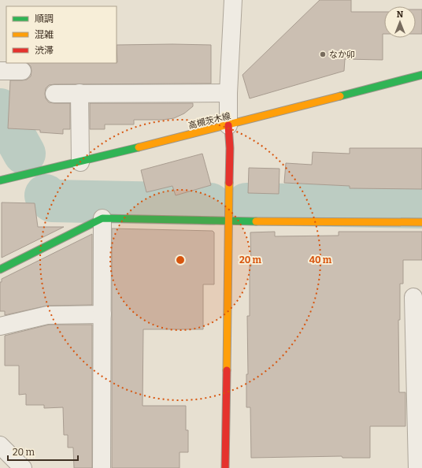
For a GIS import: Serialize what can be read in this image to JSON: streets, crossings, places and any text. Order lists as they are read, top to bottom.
{
  "streets": {
    "street": ["高槻茨木線"]
  },
  "places": ["なか卯"],
  "legend": ["順調", "混雑", "渋滞"],
  "scale_bar": "20 m",
  "north": "top",
  "rings": ["20 m", "40 m"]
}
